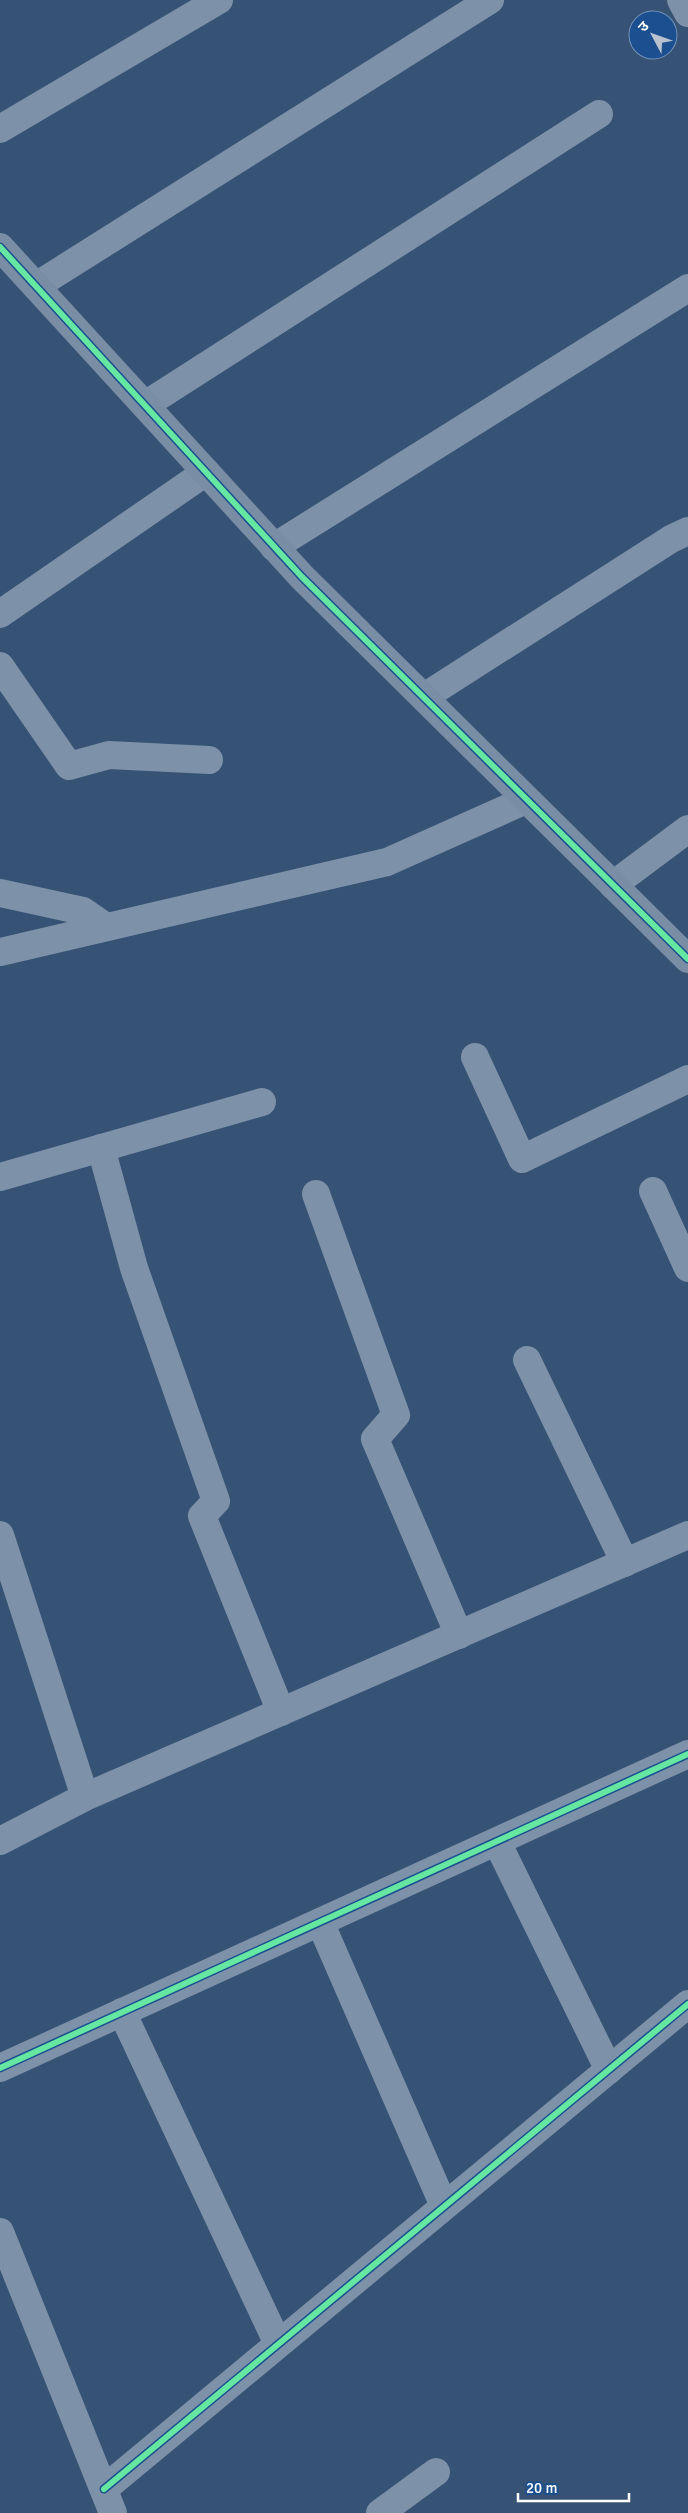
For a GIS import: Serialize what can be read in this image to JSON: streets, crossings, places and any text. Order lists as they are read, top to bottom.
{
  "scale_bar": "20 m",
  "north": "top left"
}
